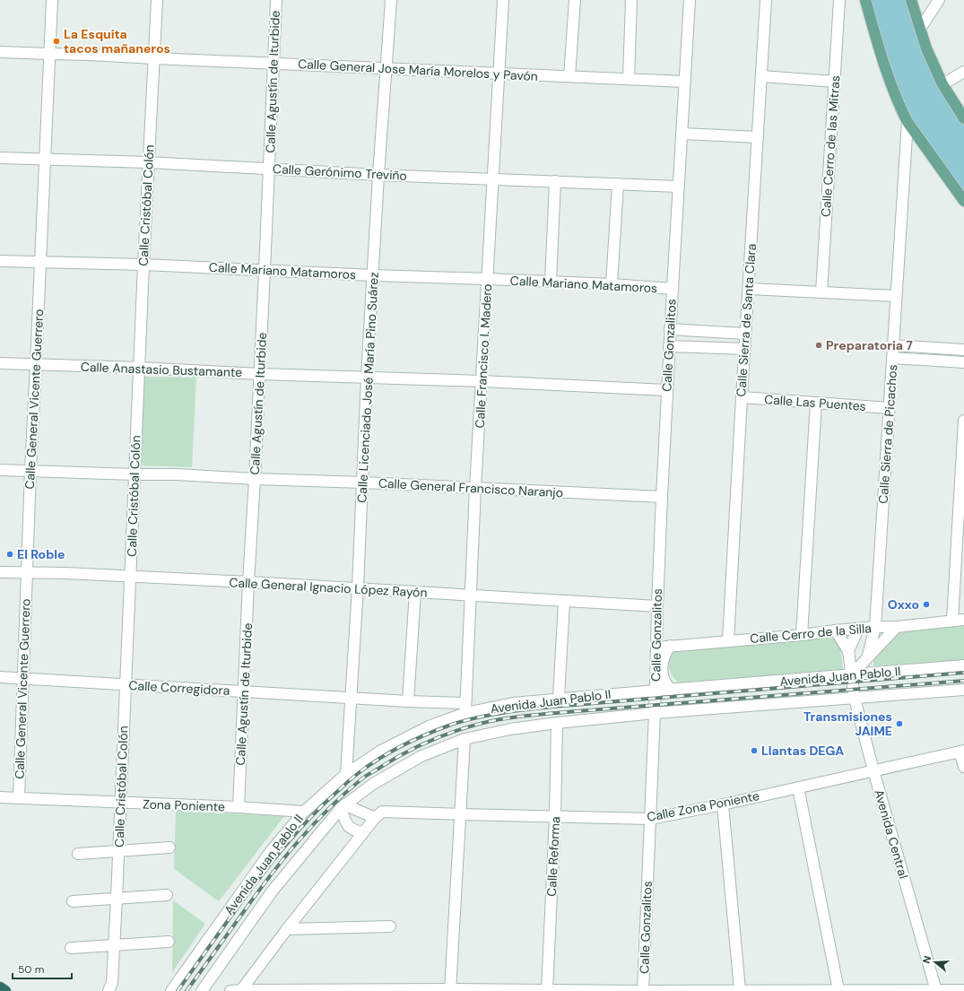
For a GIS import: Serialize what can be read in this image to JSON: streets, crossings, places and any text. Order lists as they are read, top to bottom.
{
  "streets": {
    "street": [
      "Calle General Jose María Morelos y Pavón",
      "Calle Agustín de Iturbide",
      "Calle Cerro de las Mitras",
      "Calle Gerónimo Treviño",
      "Calle Cristóbal Colón",
      "Calle Mariano Matamoros",
      "Calle Sierra de Santa Clara",
      "Calle Gonzalitos",
      "Calle Francisco I. Madero",
      "Calle Anastasio Bustamante",
      "Calle Licenciado José María Pino Suárez",
      "Calle General Vicente Guerrero",
      "Calle Las Puentes",
      "Calle Sierra de Picachos",
      "Calle General Francisco Naranjo",
      "Calle General Ignacio López Rayón",
      "Calle Cerro de la Silla",
      "Avenida Juan Pablo II",
      "Calle Corregidora",
      "Zona Poniente",
      "Calle Zona Poniente",
      "Avenida Central",
      "Calle Reforma"
    ]
  },
  "crossings": [
    ["Calle General Jose María Morelos y Pavón", "Calle Agustín de Iturbide"],
    ["Calle General Jose María Morelos y Pavón", "Calle Cristóbal Colón"],
    ["Calle General Jose María Morelos y Pavón", "Calle Gonzalitos"],
    ["Calle General Jose María Morelos y Pavón", "Calle Francisco I. Madero"],
    ["Calle General Jose María Morelos y Pavón", "Calle Licenciado José María Pino Suárez"],
    ["Calle General Jose María Morelos y Pavón", "Calle General Vicente Guerrero"],
    ["Calle Agustín de Iturbide", "Calle Gerónimo Treviño"],
    ["Calle Agustín de Iturbide", "Calle Mariano Matamoros"],
    ["Calle Agustín de Iturbide", "Calle Anastasio Bustamante"],
    ["Calle Agustín de Iturbide", "Calle General Francisco Naranjo"],
    ["Calle Agustín de Iturbide", "Calle General Ignacio López Rayón"],
    ["Calle Agustín de Iturbide", "Calle Corregidora"],
    ["Calle Agustín de Iturbide", "Zona Poniente"],
    ["Calle Gerónimo Treviño", "Calle Cristóbal Colón"],
    ["Calle Gerónimo Treviño", "Calle Gonzalitos"],
    ["Calle Gerónimo Treviño", "Calle Francisco I. Madero"],
    ["Calle Gerónimo Treviño", "Calle Licenciado José María Pino Suárez"],
    ["Calle Gerónimo Treviño", "Calle General Vicente Guerrero"],
    ["Calle Cristóbal Colón", "Calle Mariano Matamoros"],
    ["Calle Cristóbal Colón", "Calle Anastasio Bustamante"],
    ["Calle Cristóbal Colón", "Calle General Francisco Naranjo"],
    ["Calle Cristóbal Colón", "Calle General Ignacio López Rayón"],
    ["Calle Cristóbal Colón", "Calle Corregidora"],
    ["Calle Cristóbal Colón", "Zona Poniente"],
    ["Calle Mariano Matamoros", "Calle Gonzalitos"],
    ["Calle Mariano Matamoros", "Calle Francisco I. Madero"],
    ["Calle Mariano Matamoros", "Calle Licenciado José María Pino Suárez"],
    ["Calle Mariano Matamoros", "Calle General Vicente Guerrero"],
    ["Calle Sierra de Santa Clara", "Calle Las Puentes"],
    ["Calle Sierra de Santa Clara", "Calle Cerro de la Silla"],
    ["Calle Gonzalitos", "Calle Anastasio Bustamante"],
    ["Calle Gonzalitos", "Calle General Francisco Naranjo"],
    ["Calle Gonzalitos", "Calle General Ignacio López Rayón"],
    ["Calle Gonzalitos", "Calle Cerro de la Silla"],
    ["Calle Gonzalitos", "Avenida Juan Pablo II"],
    ["Calle Gonzalitos", "Calle Zona Poniente"],
    ["Calle Francisco I. Madero", "Calle Anastasio Bustamante"],
    ["Calle Francisco I. Madero", "Calle General Francisco Naranjo"],
    ["Calle Francisco I. Madero", "Calle General Ignacio López Rayón"],
    ["Calle Francisco I. Madero", "Avenida Juan Pablo II"],
    ["Calle Francisco I. Madero", "Calle Corregidora"],
    ["Calle Anastasio Bustamante", "Calle Licenciado José María Pino Suárez"],
    ["Calle Anastasio Bustamante", "Calle General Vicente Guerrero"],
    ["Calle Licenciado José María Pino Suárez", "Calle General Francisco Naranjo"],
    ["Calle Licenciado José María Pino Suárez", "Calle General Ignacio López Rayón"],
    ["Calle Licenciado José María Pino Suárez", "Avenida Juan Pablo II"],
    ["Calle Licenciado José María Pino Suárez", "Calle Corregidora"],
    ["Calle General Vicente Guerrero", "Calle General Francisco Naranjo"],
    ["Calle General Vicente Guerrero", "Calle General Ignacio López Rayón"],
    ["Calle General Vicente Guerrero", "Calle Corregidora"],
    ["Calle General Vicente Guerrero", "Zona Poniente"],
    ["Calle Las Puentes", "Calle Sierra de Picachos"],
    ["Calle Sierra de Picachos", "Calle Cerro de la Silla"],
    ["Calle Sierra de Picachos", "Avenida Juan Pablo II"],
    ["Calle Sierra de Picachos", "Avenida Central"],
    ["Avenida Juan Pablo II", "Calle Corregidora"],
    ["Avenida Juan Pablo II", "Zona Poniente"],
    ["Avenida Juan Pablo II", "Avenida Central"],
    ["Avenida Juan Pablo II", "Calle Reforma"],
    ["Calle Zona Poniente", "Avenida Central"],
    ["Calle Zona Poniente", "Calle Reforma"]
  ],
  "places": [
    "La Esquita tacos mañaneros",
    "Preparatoria 7",
    "El Roble",
    "Oxxo",
    "Transmisiones JAIME",
    "Llantas DEGA"
  ],
  "scale_bar": "50 m",
  "north": "left"
}
